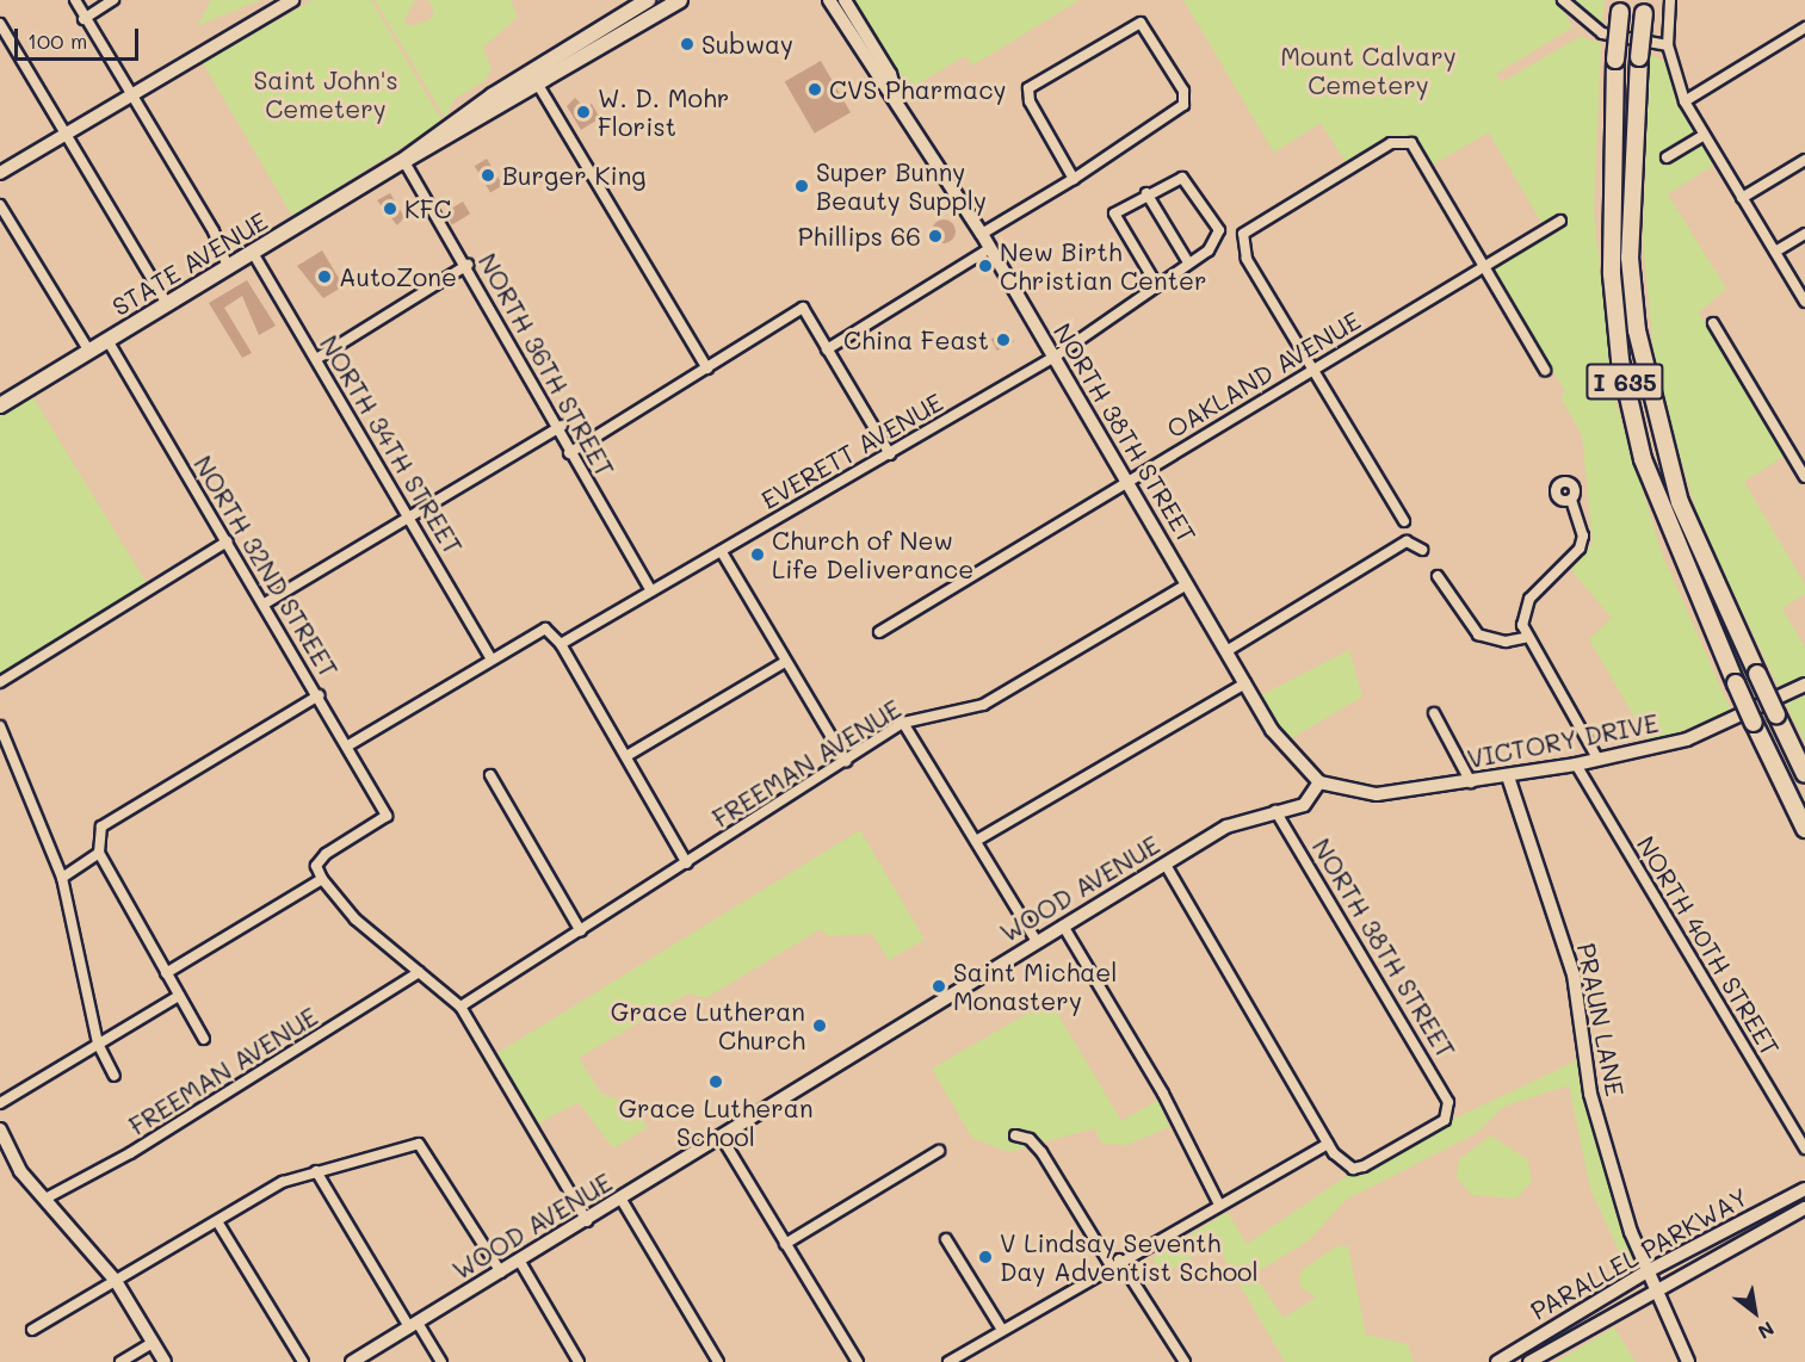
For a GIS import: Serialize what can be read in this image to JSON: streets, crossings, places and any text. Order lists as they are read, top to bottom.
{
  "streets": {
    "highway": ["I 635"],
    "main road": [
      "STATE AVENUE",
      "NORTH 38TH STREET",
      "VICTORY DRIVE",
      "WOOD AVENUE",
      "PRAUN LANE",
      "PARALLEL PARKWAY"
    ],
    "street": [
      "NORTH 36TH STREET",
      "OAKLAND AVENUE",
      "NORTH 34TH STREET",
      "EVERETT AVENUE",
      "NORTH 32ND STREET",
      "FREEMAN AVENUE",
      "NORTH 40TH STREET"
    ]
  },
  "crossings": [
    ["STATE AVENUE", "NORTH 36TH STREET"],
    ["STATE AVENUE", "NORTH 34TH STREET"],
    ["STATE AVENUE", "NORTH 32ND STREET"],
    ["NORTH 36TH STREET", "EVERETT AVENUE"],
    ["OAKLAND AVENUE", "NORTH 38TH STREET"],
    ["NORTH 38TH STREET", "EVERETT AVENUE"],
    ["NORTH 38TH STREET", "VICTORY DRIVE"],
    ["NORTH 38TH STREET", "FREEMAN AVENUE"],
    ["NORTH 38TH STREET", "WOOD AVENUE"],
    ["VICTORY DRIVE", "WOOD AVENUE"],
    ["VICTORY DRIVE", "NORTH 40TH STREET"],
    ["VICTORY DRIVE", "PRAUN LANE"],
    ["PRAUN LANE", "PARALLEL PARKWAY"]
  ],
  "parks": ["Mount Calvary Cemetery", "Saint John's Cemetery"],
  "places": [
    "Subway",
    "CVS Pharmacy",
    "W. D. Mohr Florist",
    "Burger King",
    "Super Bunny Beauty Supply",
    "KFC",
    "Phillips 66",
    "New Birth Christian Center",
    "AutoZone",
    "China Feast",
    "Church of New Life Deliverance",
    "Saint Michael Monastery",
    "Grace Lutheran Church",
    "Grace Lutheran School",
    "V Lindsay Seventh Day Adventist School"
  ],
  "scale_bar": "100 m",
  "north": "bottom right"
}
